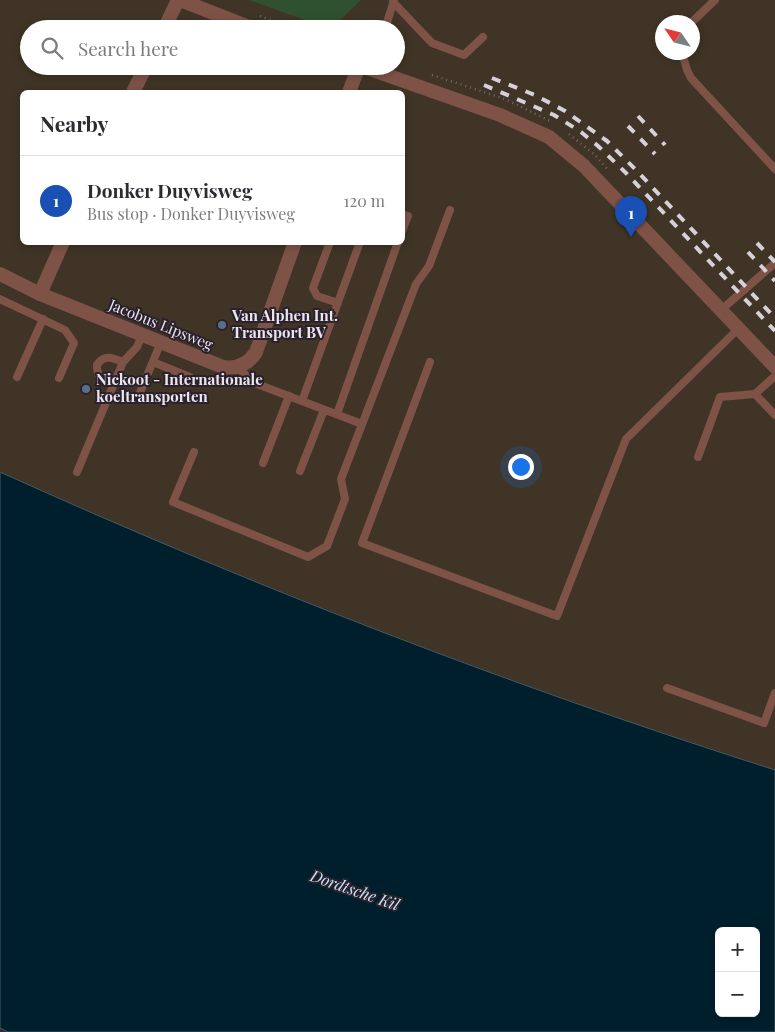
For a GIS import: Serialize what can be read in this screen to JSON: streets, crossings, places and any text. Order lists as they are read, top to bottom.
{
  "streets": {
    "street": ["Jacobus Lipsweg"]
  },
  "water": ["Dordtsche Kil"],
  "places": ["Van Alphen Int. Transport BV", "Nickoot - Internationale koeltransporten"],
  "north": "top left",
  "page": {
    "search": "Search here",
    "heading": "Nearby",
    "list": [
      {
        "mark": "1",
        "name": "Donker Duyvisweg",
        "note": "Bus stop · Donker Duyvisweg",
        "value": "120 m"
      }
    ],
    "pins": "1",
    "map_buttons": ["+", "−"]
  }
}
